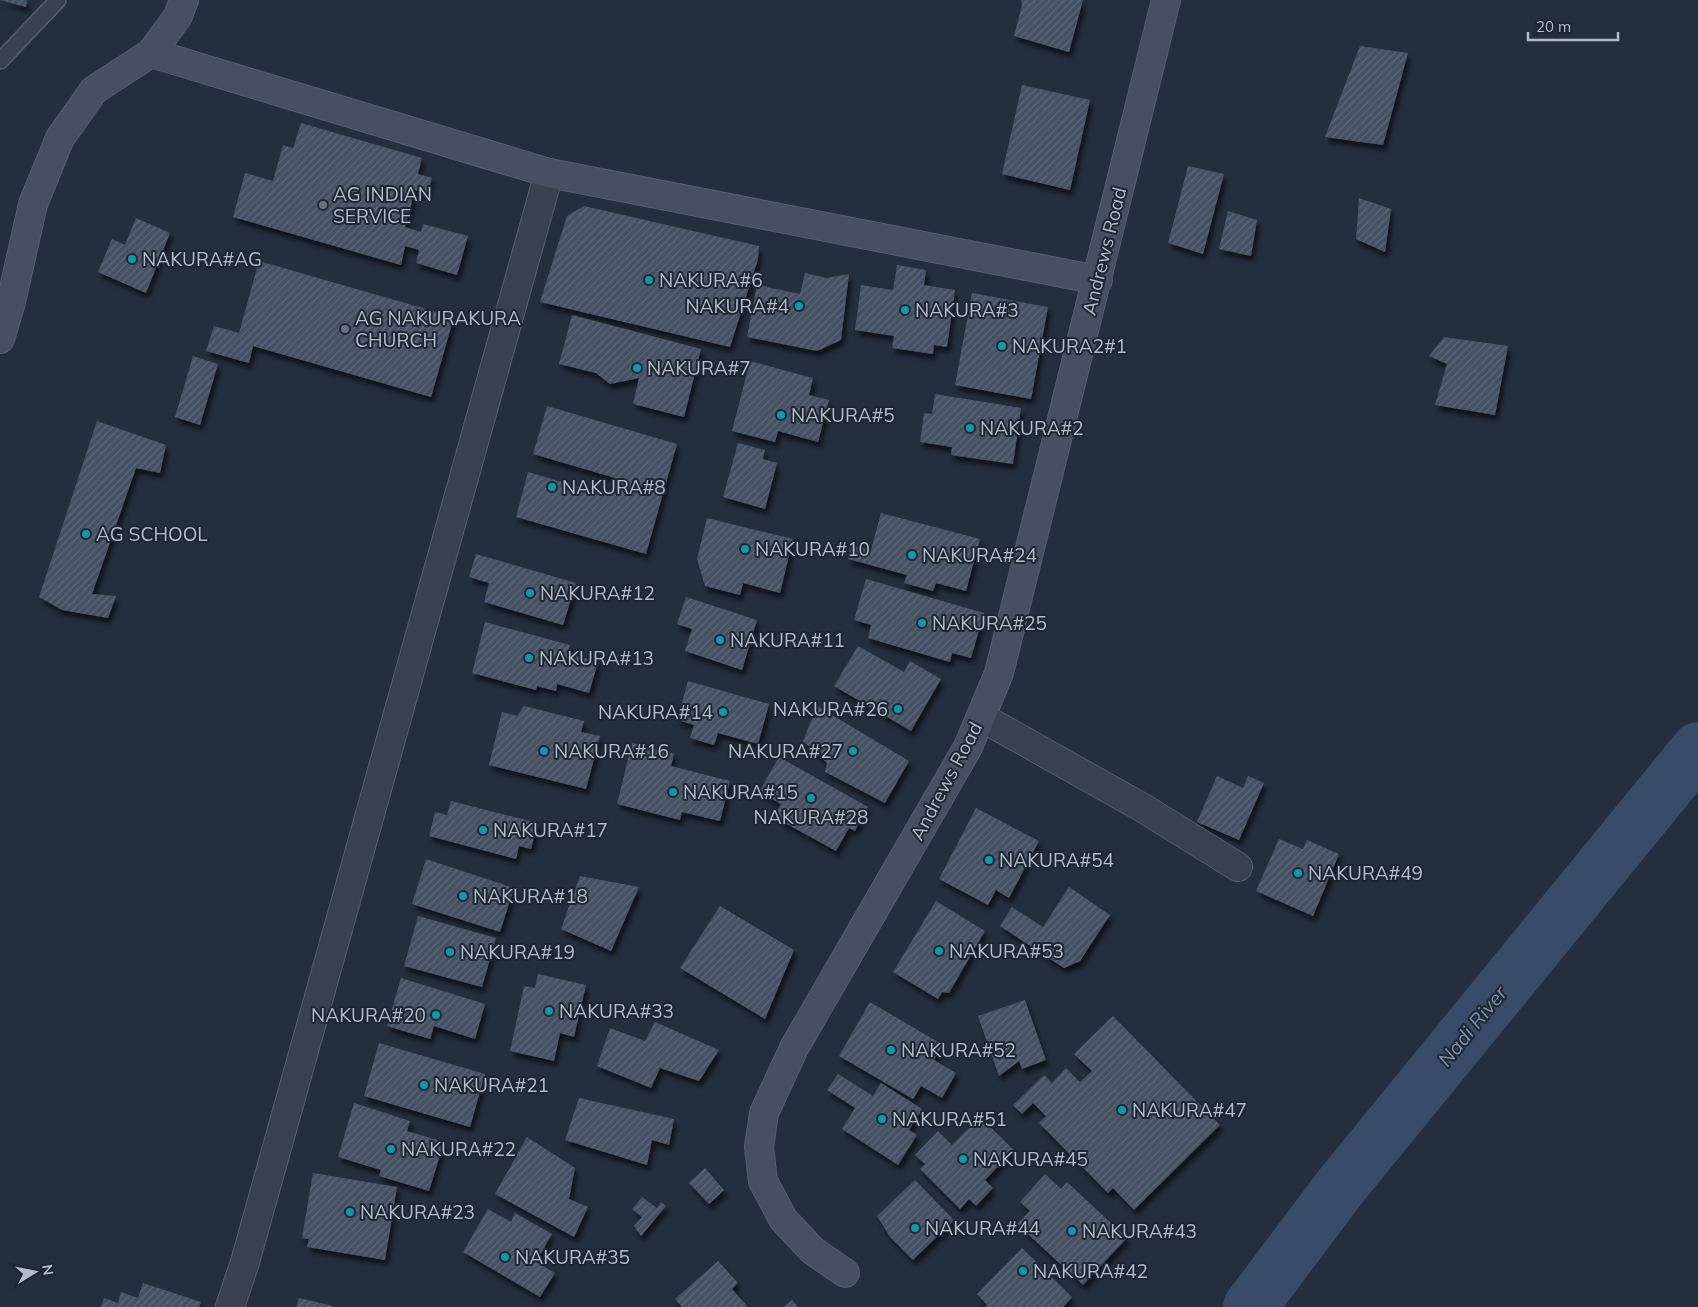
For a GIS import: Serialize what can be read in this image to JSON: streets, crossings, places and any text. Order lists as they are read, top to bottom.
{
  "streets": {
    "main road": ["Andrews Road"]
  },
  "water": ["Nadi River"],
  "places": [
    "AG INDIAN SERVICE",
    "NAKURA#AG",
    "NAKURA#6",
    "NAKURA#4",
    "NAKURA#3",
    "AG NAKURAKURA CHURCH",
    "NAKURA2#1",
    "NAKURA#7",
    "NAKURA#5",
    "NAKURA#2",
    "NAKURA#8",
    "AG SCHOOL",
    "NAKURA#10",
    "NAKURA#24",
    "NAKURA#12",
    "NAKURA#25",
    "NAKURA#11",
    "NAKURA#13",
    "NAKURA#26",
    "NAKURA#14",
    "NAKURA#16",
    "NAKURA#27",
    "NAKURA#15",
    "NAKURA#28",
    "NAKURA#17",
    "NAKURA#54",
    "NAKURA#49",
    "NAKURA#18",
    "NAKURA#53",
    "NAKURA#19",
    "NAKURA#33",
    "NAKURA#20",
    "NAKURA#52",
    "NAKURA#21",
    "NAKURA#47",
    "NAKURA#51",
    "NAKURA#22",
    "NAKURA#45",
    "NAKURA#23",
    "NAKURA#44",
    "NAKURA#43",
    "NAKURA#35",
    "NAKURA#42"
  ],
  "scale_bar": "20 m",
  "north": "right"
}
